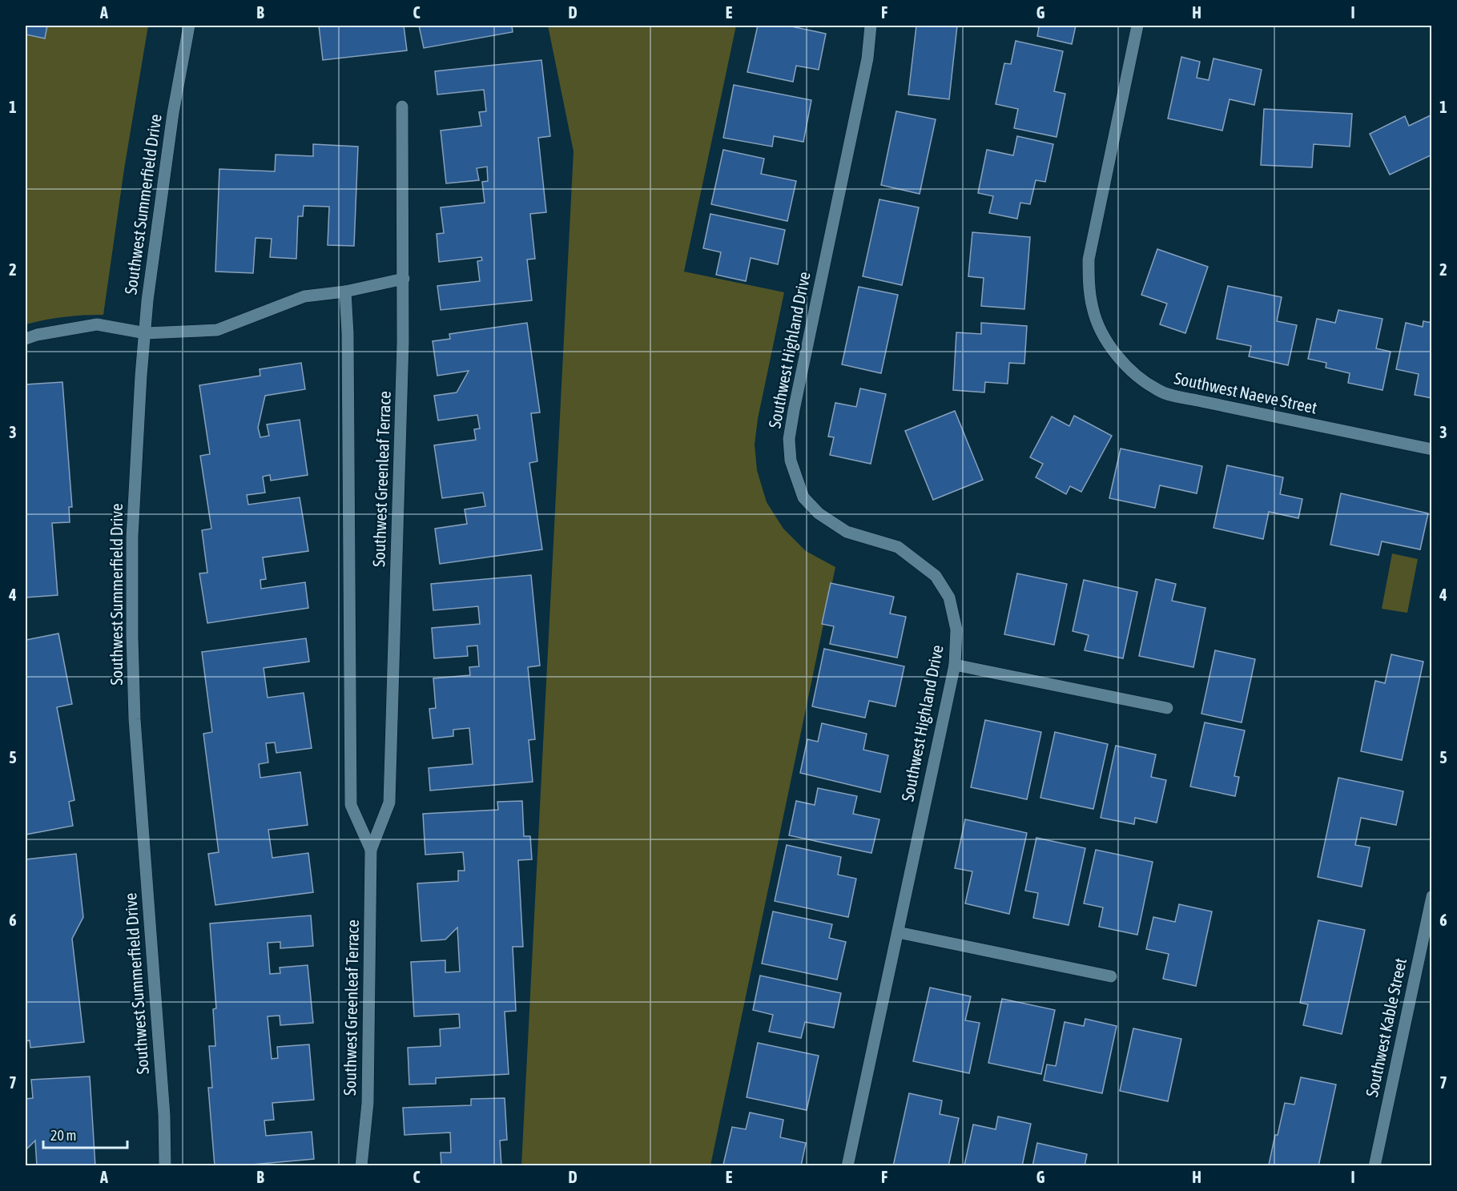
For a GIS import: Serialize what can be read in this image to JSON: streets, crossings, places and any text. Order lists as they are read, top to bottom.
{
  "streets": {
    "street": [
      "Southwest Summerfield Drive",
      "Southwest Highland Drive",
      "Southwest Naeve Street",
      "Southwest Greenleaf Terrace",
      "Southwest Kable Street"
    ]
  },
  "scale_bar": "20 m",
  "grid": {
    "columns": [
      "A",
      "B",
      "C",
      "D",
      "E",
      "F",
      "G",
      "H",
      "I"
    ],
    "rows": [
      "1",
      "2",
      "3",
      "4",
      "5",
      "6",
      "7"
    ]
  }
}
